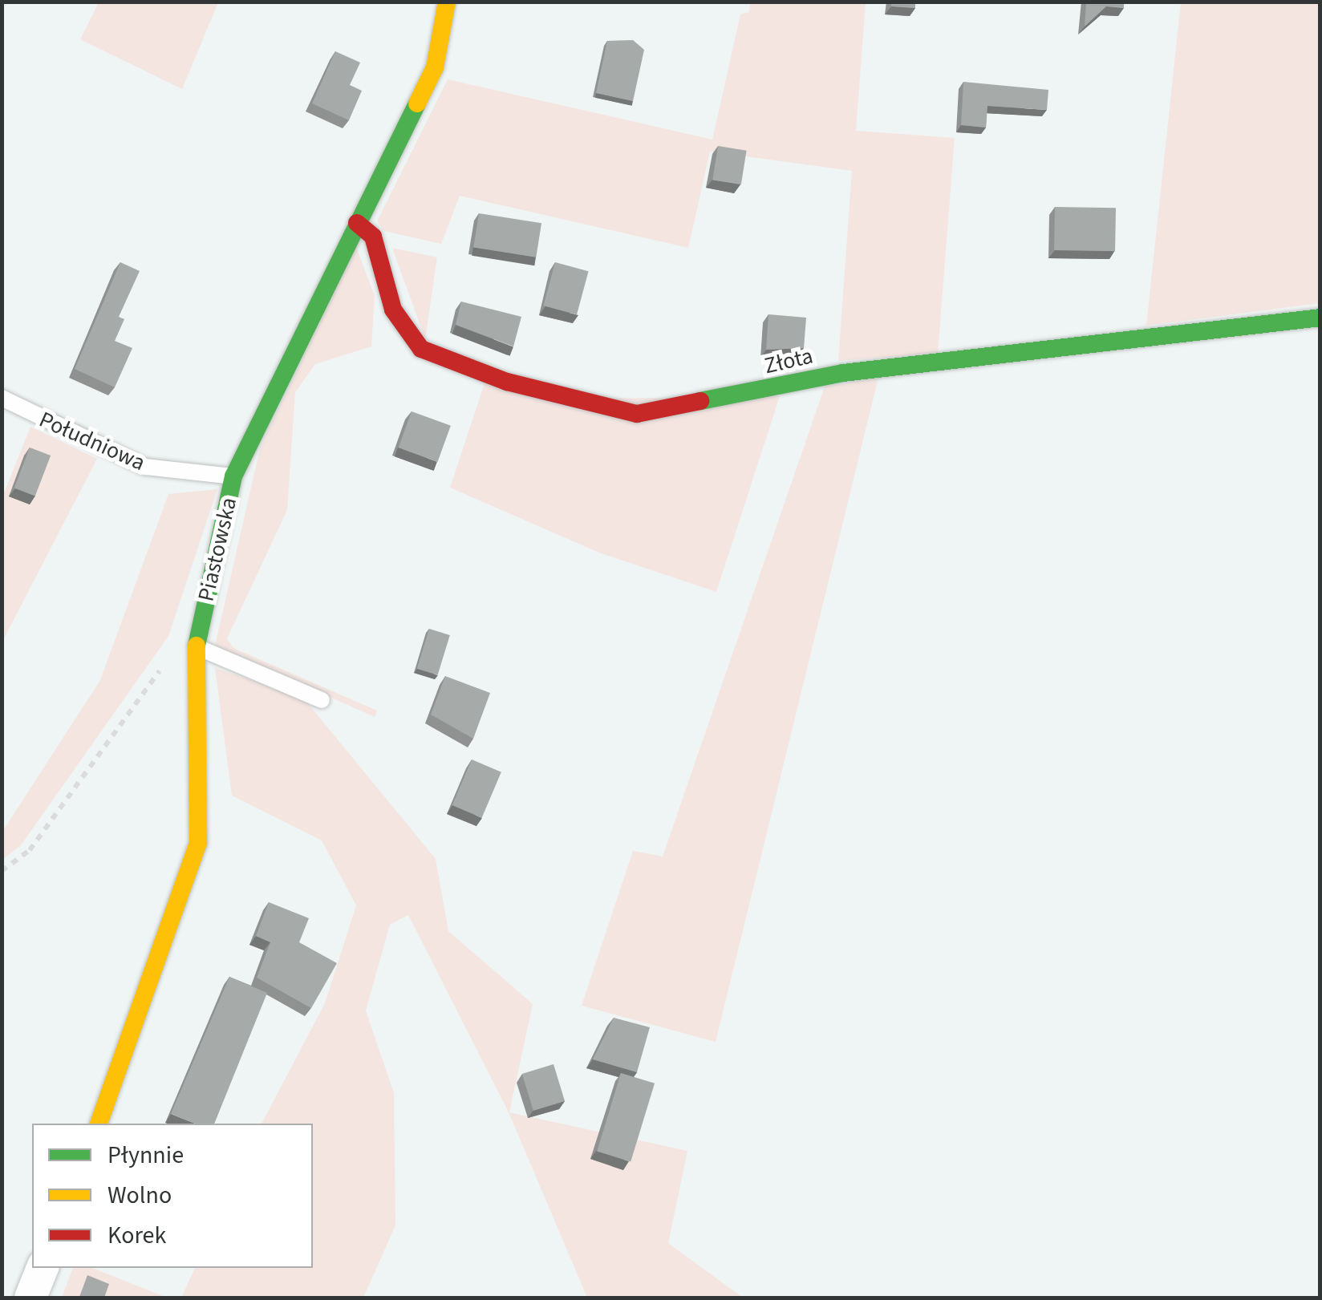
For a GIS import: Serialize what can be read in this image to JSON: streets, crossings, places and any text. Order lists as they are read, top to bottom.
{
  "streets": {
    "street": ["Złota", "Piastowska"],
    "lane": ["Południowa"]
  },
  "crossings": [
    ["Złota", "Piastowska"],
    ["Południowa", "Piastowska"]
  ],
  "legend": ["Płynnie", "Wolno", "Korek"]
}
